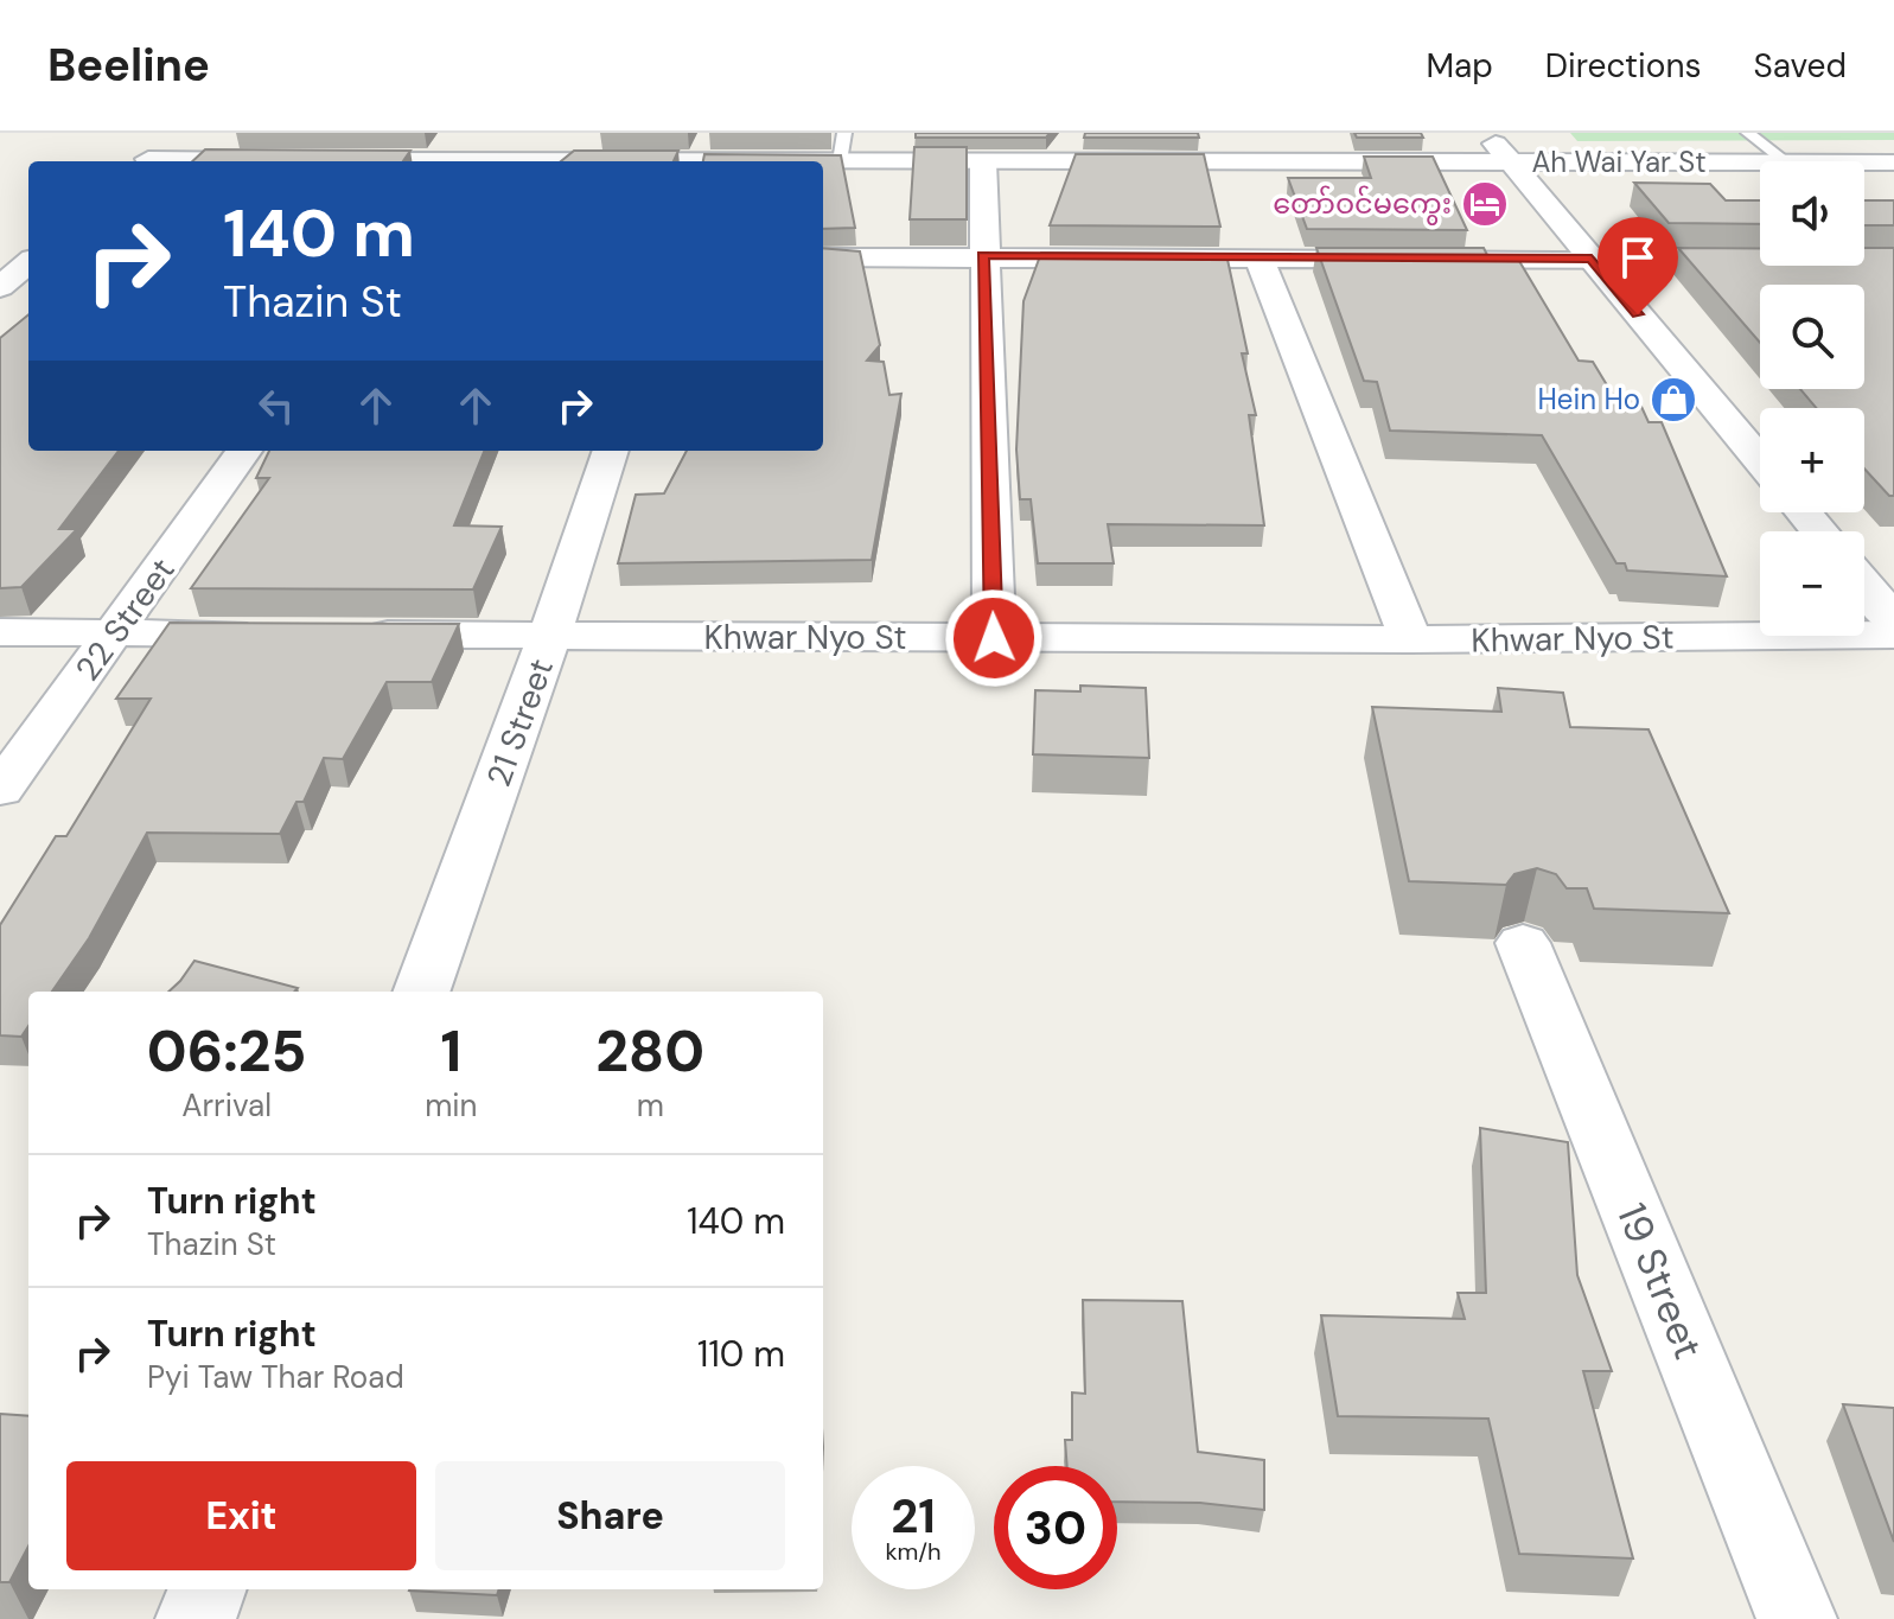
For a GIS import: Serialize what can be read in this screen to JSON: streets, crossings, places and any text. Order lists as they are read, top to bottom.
{
  "streets": {
    "street": [
      "Ah Wai Yar St",
      "22 Street",
      "Khwar Nyo St",
      "21 Street",
      "19 Street"
    ]
  },
  "crossings": [
    ["Khwar Nyo St", "21 Street"]
  ],
  "places": {
    "hotel": ["တော်ဝင်မကွေး"],
    "shop": ["Hein Ho"]
  },
  "page": {
    "header": "Beeline",
    "nav": ["Map", "Directions", "Saved"],
    "map_buttons": ["+", "−"],
    "turn": ["140 m", "Thazin St"],
    "eta": [
      "06:25",
      "Arrival",
      "1",
      "min",
      "280",
      "m"
    ],
    "list": [
      {
        "name": "Turn right",
        "note": "Thazin St",
        "value": "140 m"
      },
      {
        "name": "Turn right",
        "note": "Pyi Taw Thar Road",
        "value": "110 m"
      }
    ],
    "buttons": ["Exit", "Share"],
    "speed": "21 km/h",
    "limit": "30"
  }
}
